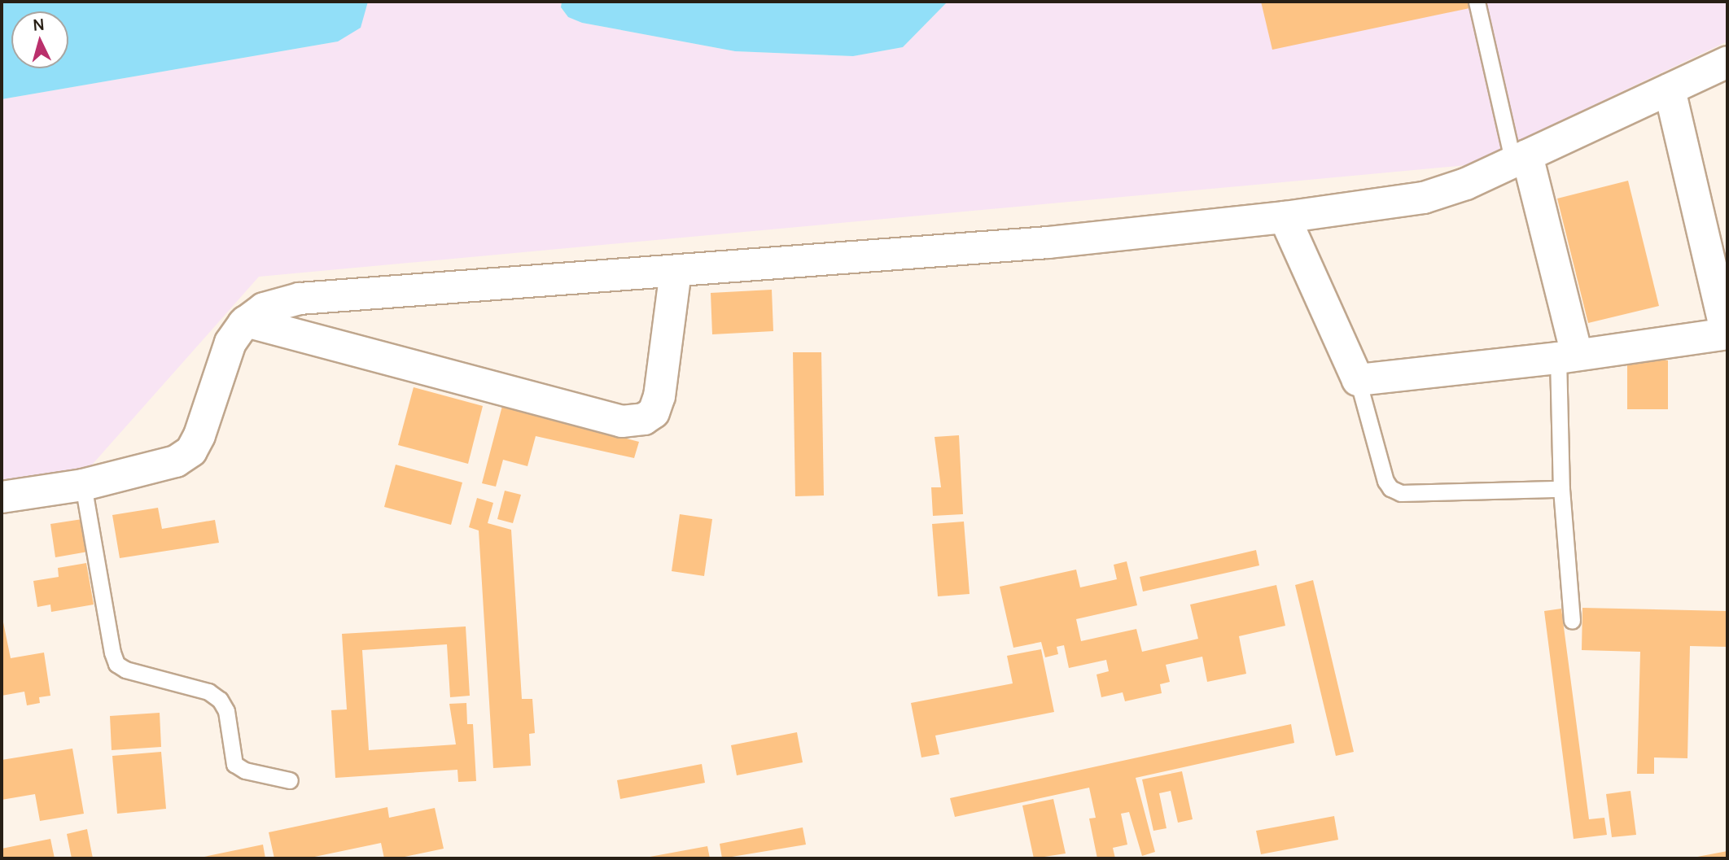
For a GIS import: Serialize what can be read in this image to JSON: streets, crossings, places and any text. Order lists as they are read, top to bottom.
{
  "north": "top"
}
